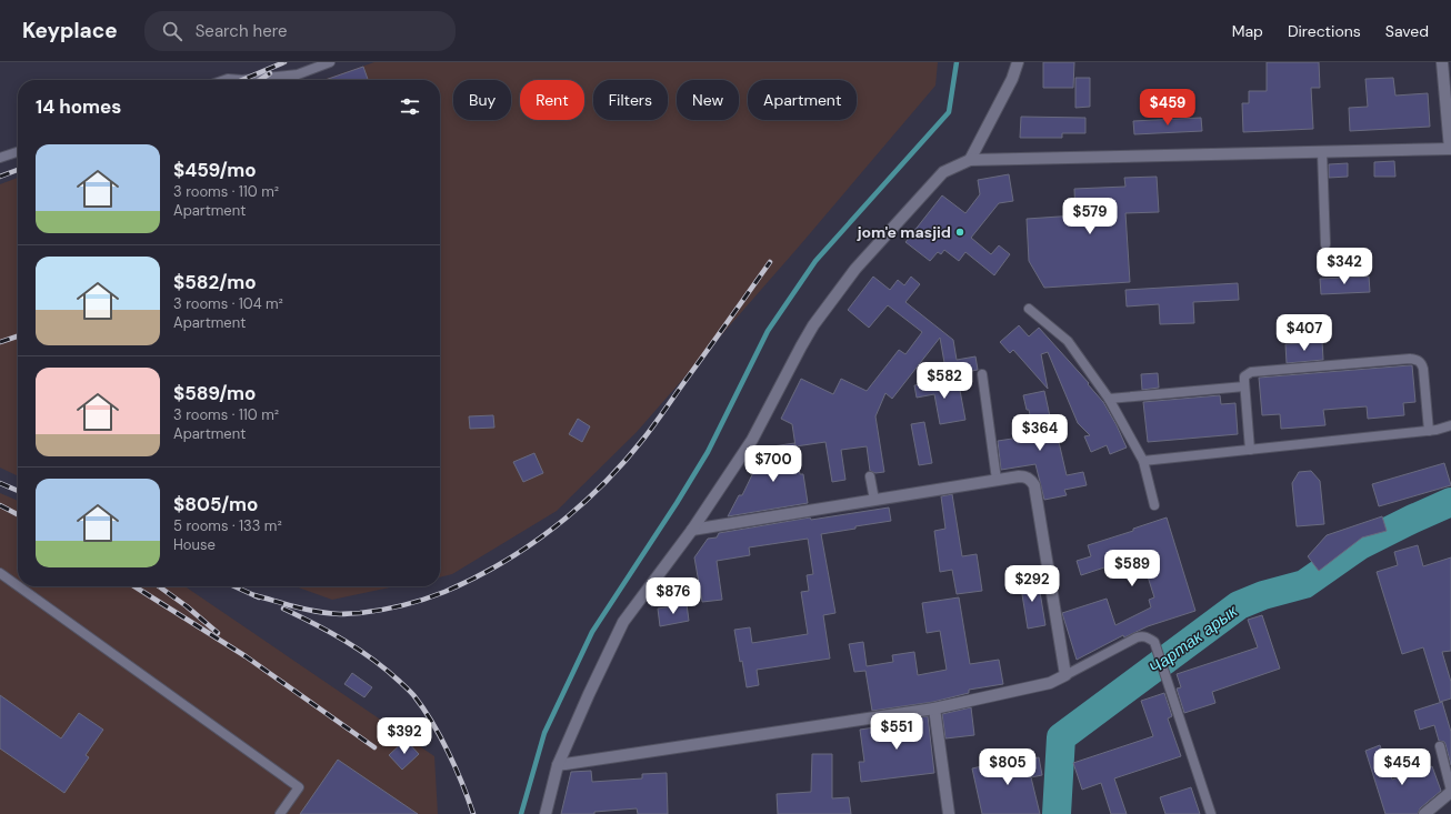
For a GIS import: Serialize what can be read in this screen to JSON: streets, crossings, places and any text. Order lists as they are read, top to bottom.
{
  "water": ["Чартак арык"],
  "places": ["jom'e masjid"],
  "page": {
    "header": "Keyplace",
    "search": "Search here",
    "nav": ["Map", "Directions", "Saved"],
    "chip": [
      "Buy",
      "Rent",
      "Filters",
      "New",
      "Apartment"
    ],
    "heading": "14 homes",
    "price": [
      "$459",
      "$579",
      "$342",
      "$407",
      "$582",
      "$364",
      "$700",
      "$589",
      "$292",
      "$876",
      "$551",
      "$392",
      "$805",
      "$454"
    ],
    "list": [
      {
        "name": "$459/mo",
        "note": "3 rooms · 110 m² · Apartment"
      },
      {
        "name": "$582/mo",
        "note": "3 rooms · 104 m² · Apartment"
      },
      {
        "name": "$589/mo",
        "note": "3 rooms · 110 m² · Apartment"
      },
      {
        "name": "$805/mo",
        "note": "5 rooms · 133 m² · House"
      }
    ]
  }
}
